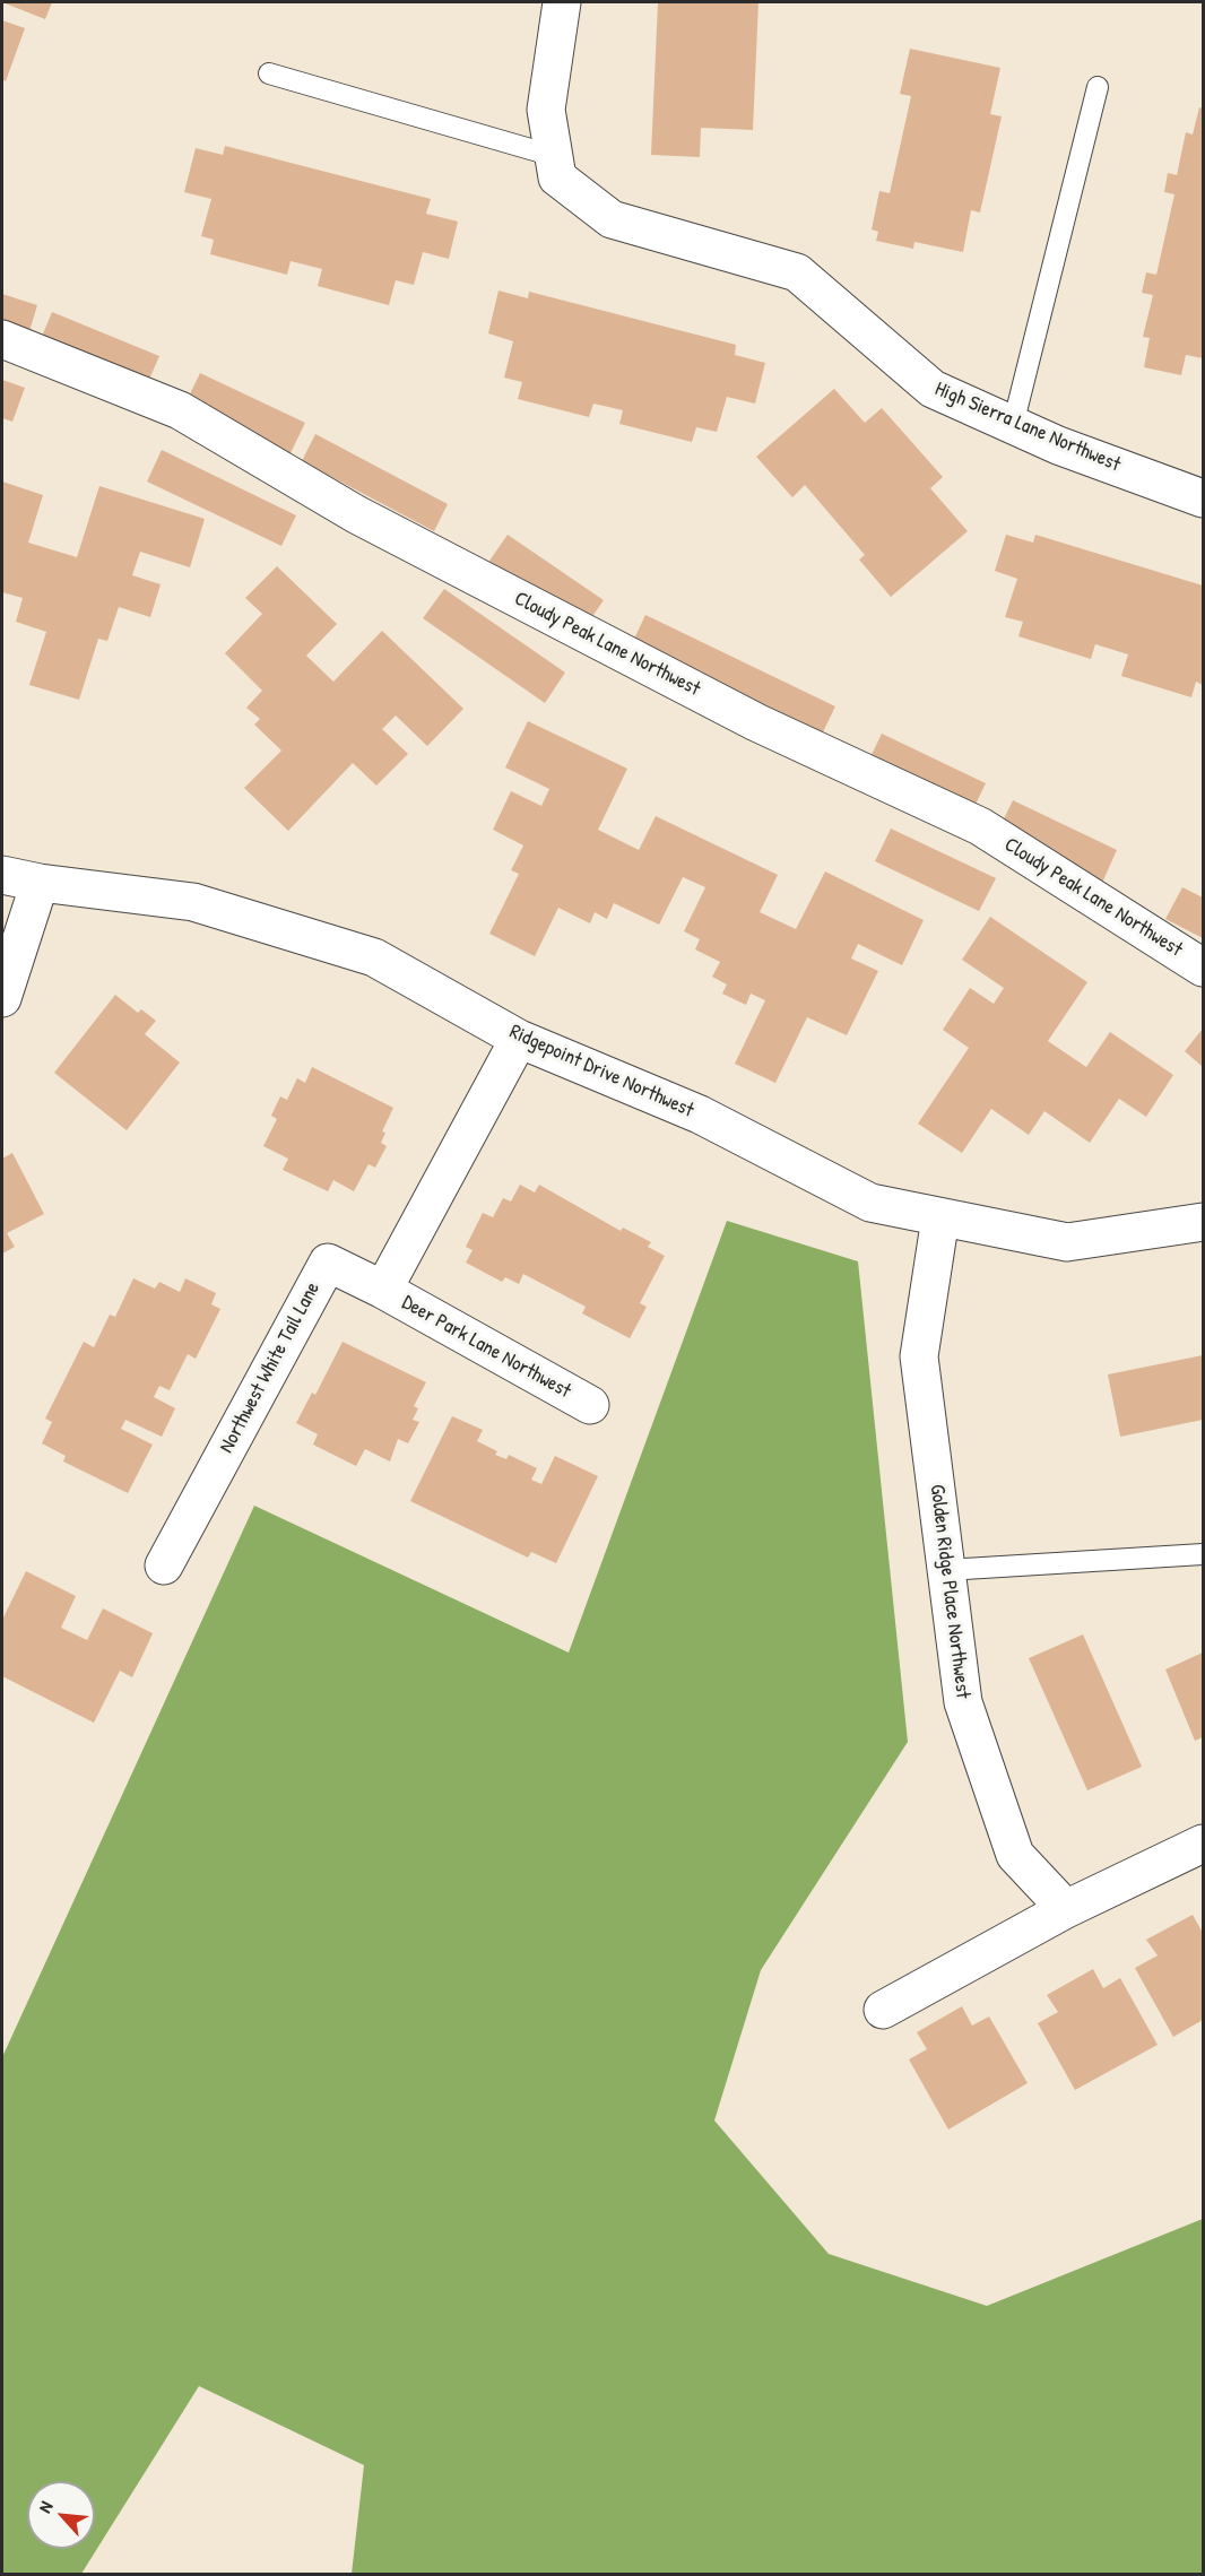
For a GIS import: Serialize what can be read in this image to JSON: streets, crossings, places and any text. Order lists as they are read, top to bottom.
{
  "streets": {
    "street": [
      "High Sierra Lane Northwest",
      "Cloudy Peak Lane Northwest",
      "Ridgepoint Drive Northwest",
      "Deer Park Lane Northwest",
      "Northwest White Tail Lane",
      "Golden Ridge Place Northwest"
    ]
  },
  "crossings": [
    ["Ridgepoint Drive Northwest", "Golden Ridge Place Northwest"],
    ["Deer Park Lane Northwest", "Northwest White Tail Lane"]
  ],
  "north": "top left"
}
